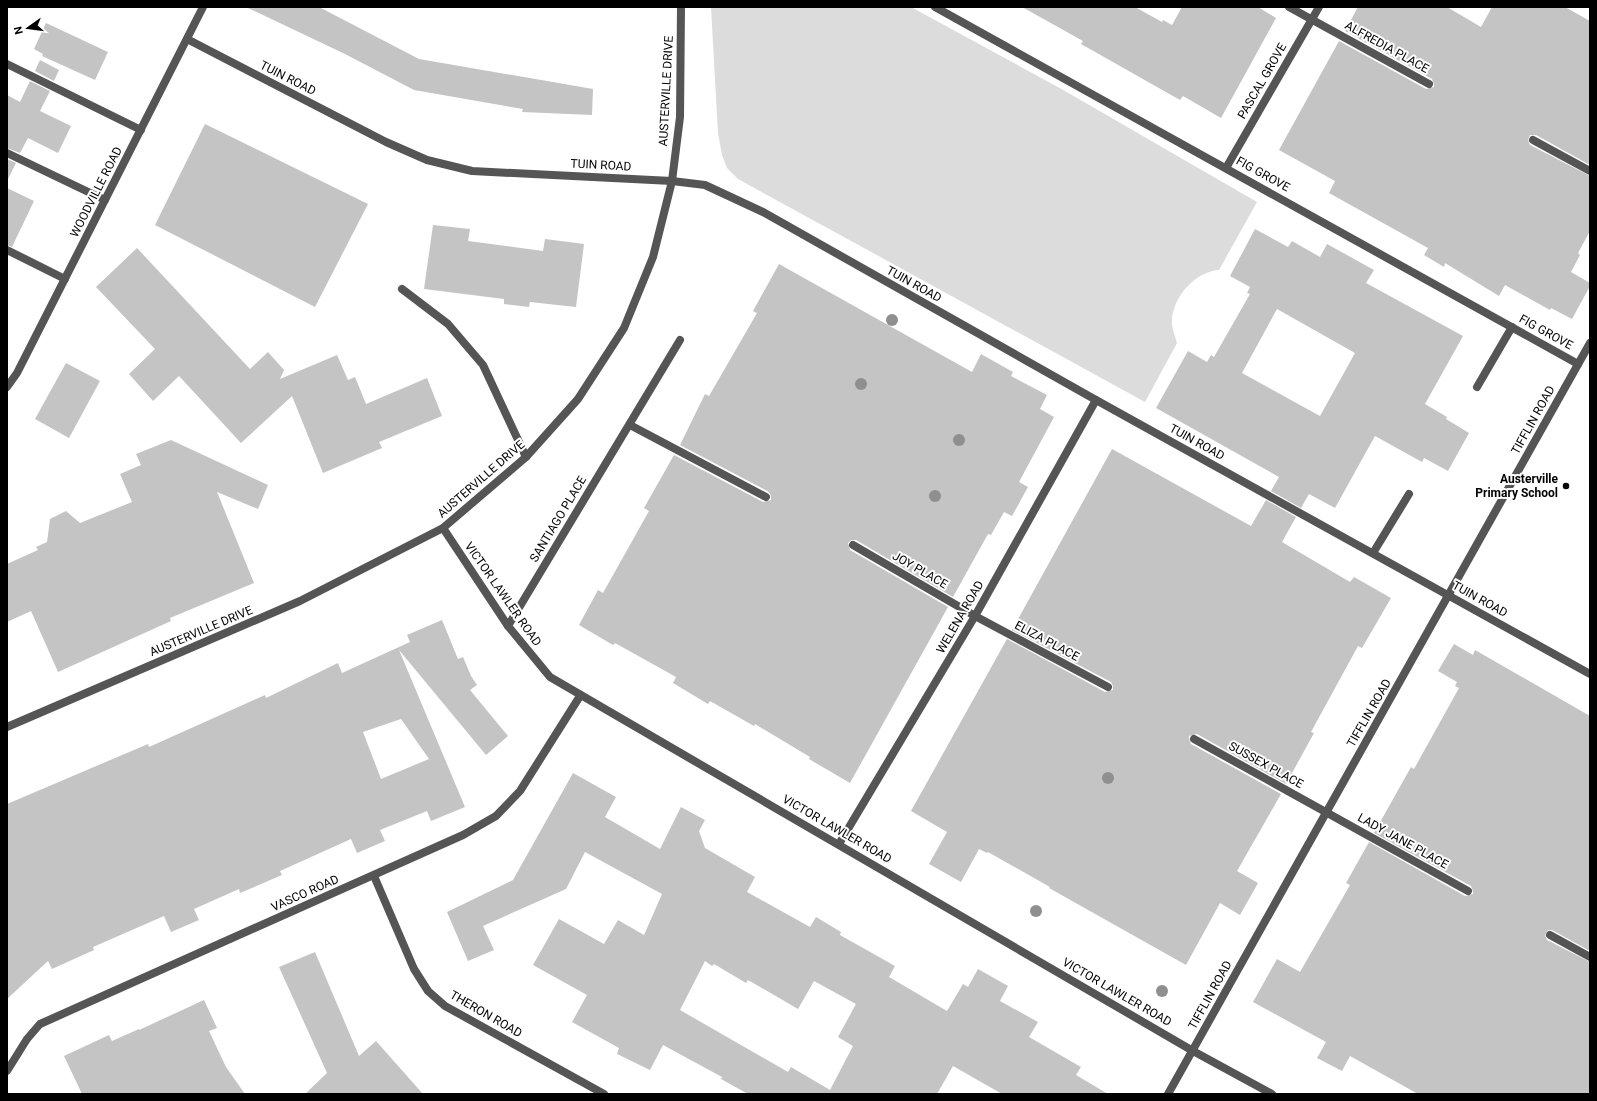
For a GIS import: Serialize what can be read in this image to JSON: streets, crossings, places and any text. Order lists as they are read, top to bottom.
{
  "streets": {
    "street": [
      "ALFREDIA PLACE",
      "TUIN ROAD",
      "PASCAL GROVE",
      "AUSTERVILLE DRIVE",
      "FIG GROVE",
      "WOODVILLE ROAD",
      "TIFFLIN ROAD",
      "SANTIAGO PLACE",
      "JOY PLACE",
      "VICTOR LAWLER ROAD",
      "WELENA ROAD",
      "ELIZA PLACE",
      "SUSSEX PLACE",
      "LADY JANE PLACE",
      "VASCO ROAD",
      "THERON ROAD"
    ]
  },
  "crossings": [
    ["ALFREDIA PLACE", "PASCAL GROVE"],
    ["TUIN ROAD", "AUSTERVILLE DRIVE"],
    ["TUIN ROAD", "WOODVILLE ROAD"],
    ["TUIN ROAD", "TIFFLIN ROAD"],
    ["TUIN ROAD", "WELENA ROAD"],
    ["PASCAL GROVE", "FIG GROVE"],
    ["AUSTERVILLE DRIVE", "VICTOR LAWLER ROAD"],
    ["FIG GROVE", "TIFFLIN ROAD"],
    ["TIFFLIN ROAD", "VICTOR LAWLER ROAD"],
    ["TIFFLIN ROAD", "SUSSEX PLACE"],
    ["TIFFLIN ROAD", "LADY JANE PLACE"],
    ["SANTIAGO PLACE", "VICTOR LAWLER ROAD"],
    ["JOY PLACE", "WELENA ROAD"],
    ["JOY PLACE", "ELIZA PLACE"],
    ["VICTOR LAWLER ROAD", "WELENA ROAD"],
    ["VICTOR LAWLER ROAD", "VASCO ROAD"],
    ["WELENA ROAD", "ELIZA PLACE"],
    ["SUSSEX PLACE", "LADY JANE PLACE"],
    ["VASCO ROAD", "THERON ROAD"]
  ],
  "places": ["Austerville Primary School"],
  "north": "left"
}
